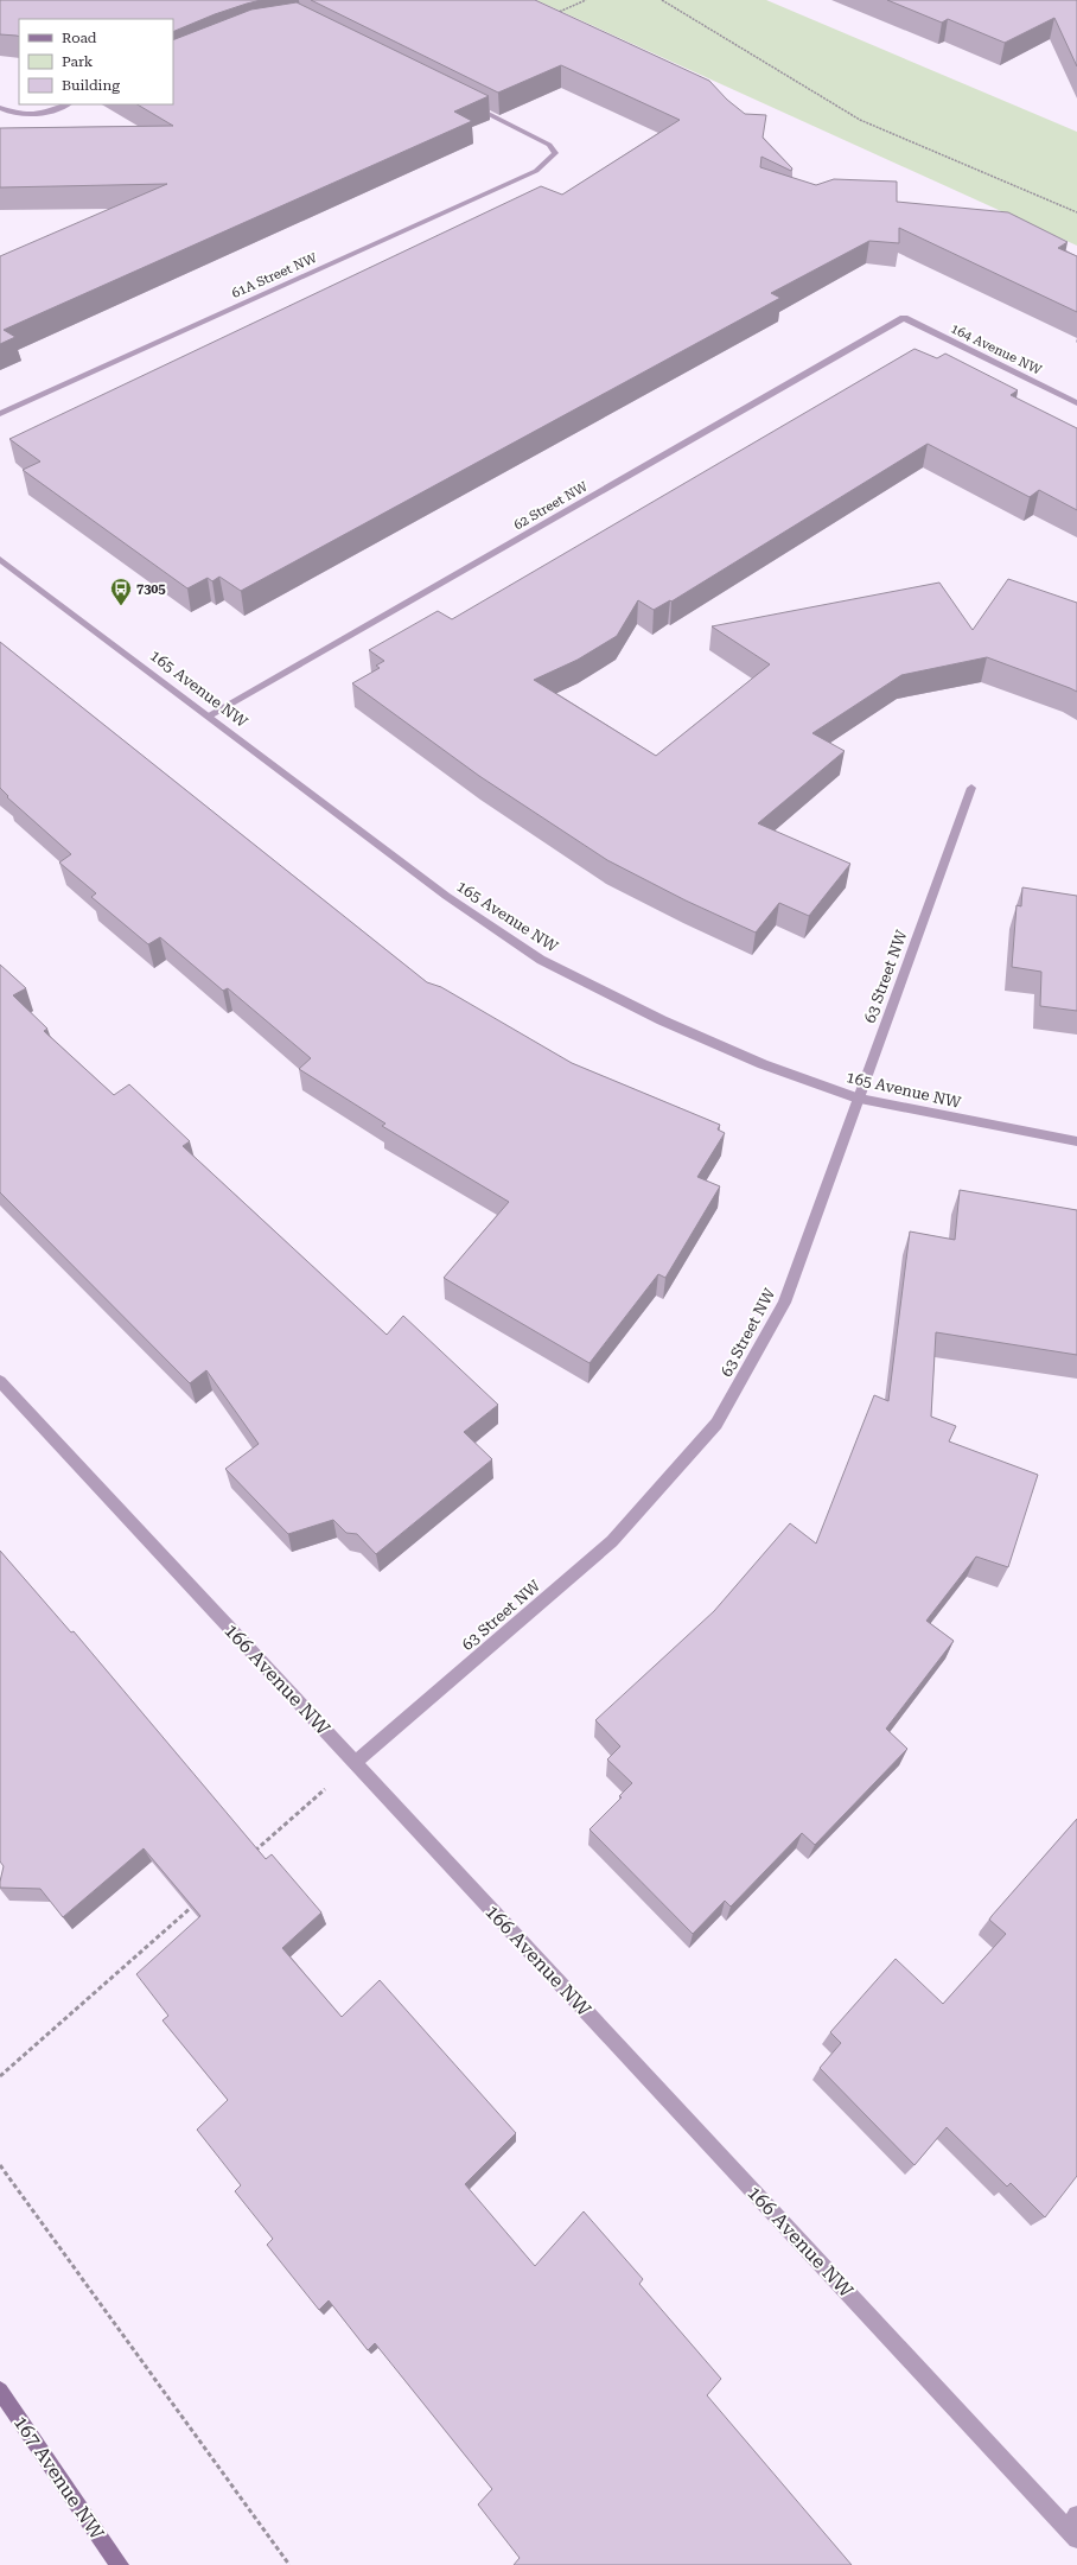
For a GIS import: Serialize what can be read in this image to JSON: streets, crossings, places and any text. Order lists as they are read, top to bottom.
{
  "streets": {
    "main road": ["167 Avenue NW"],
    "street": [
      "61A Street NW",
      "164 Avenue NW",
      "62 Street NW",
      "165 Avenue NW",
      "63 Street NW",
      "166 Avenue NW"
    ]
  },
  "crossings": [
    ["164 Avenue NW", "62 Street NW"],
    ["62 Street NW", "165 Avenue NW"],
    ["165 Avenue NW", "63 Street NW"],
    ["63 Street NW", "166 Avenue NW"]
  ],
  "places": {
    "bus stop": ["7305"]
  },
  "legend": ["Road", "Park", "Building"]
}
